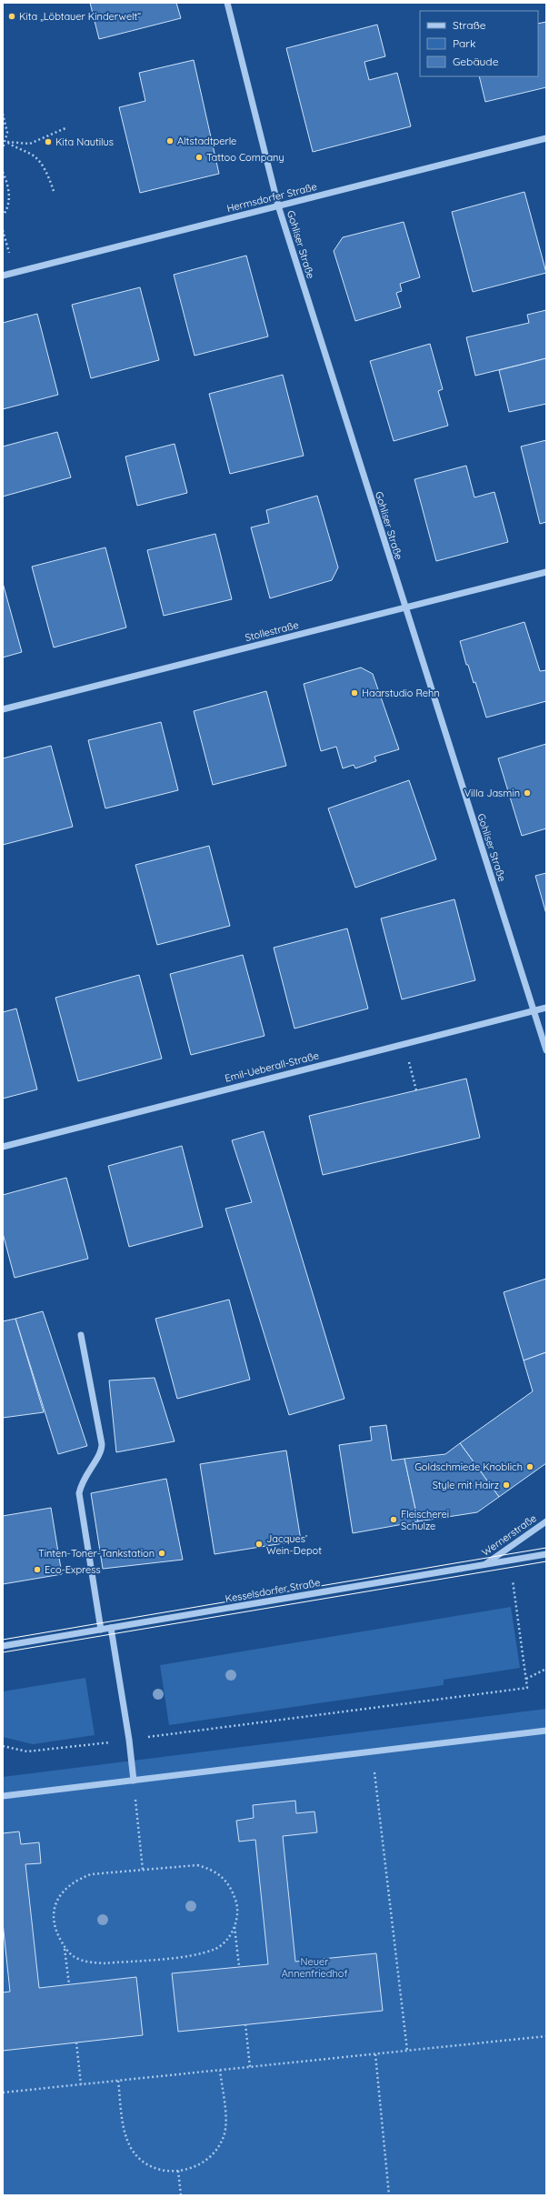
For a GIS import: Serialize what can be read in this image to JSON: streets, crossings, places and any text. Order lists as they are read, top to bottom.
{
  "streets": {
    "street": [
      "Hermsdorfer Straße",
      "Gohliser Straße",
      "Stollestraße",
      "Emil-Ueberall-Straße",
      "Wernerstraße",
      "Kesselsdorfer Straße"
    ]
  },
  "crossings": [
    ["Hermsdorfer Straße", "Gohliser Straße"],
    ["Gohliser Straße", "Stollestraße"],
    ["Gohliser Straße", "Emil-Ueberall-Straße"],
    ["Wernerstraße", "Kesselsdorfer Straße"]
  ],
  "parks": ["Neuer Annenfriedhof"],
  "places": [
    "Kita „Löbtauer Kinderwelt“",
    "Altstadtperle",
    "Kita Nautilus",
    "Tattoo Company",
    "Haarstudio Rehn",
    "Villa Jasmin",
    "Goldschmiede Knoblich",
    "Style mit Hairz",
    "Fleischerei Schulze",
    "Jacques’ Wein-Depot",
    "Tinten-Toner-Tankstation",
    "Eco-Express"
  ],
  "legend": ["Straße", "Park", "Gebäude"]
}
